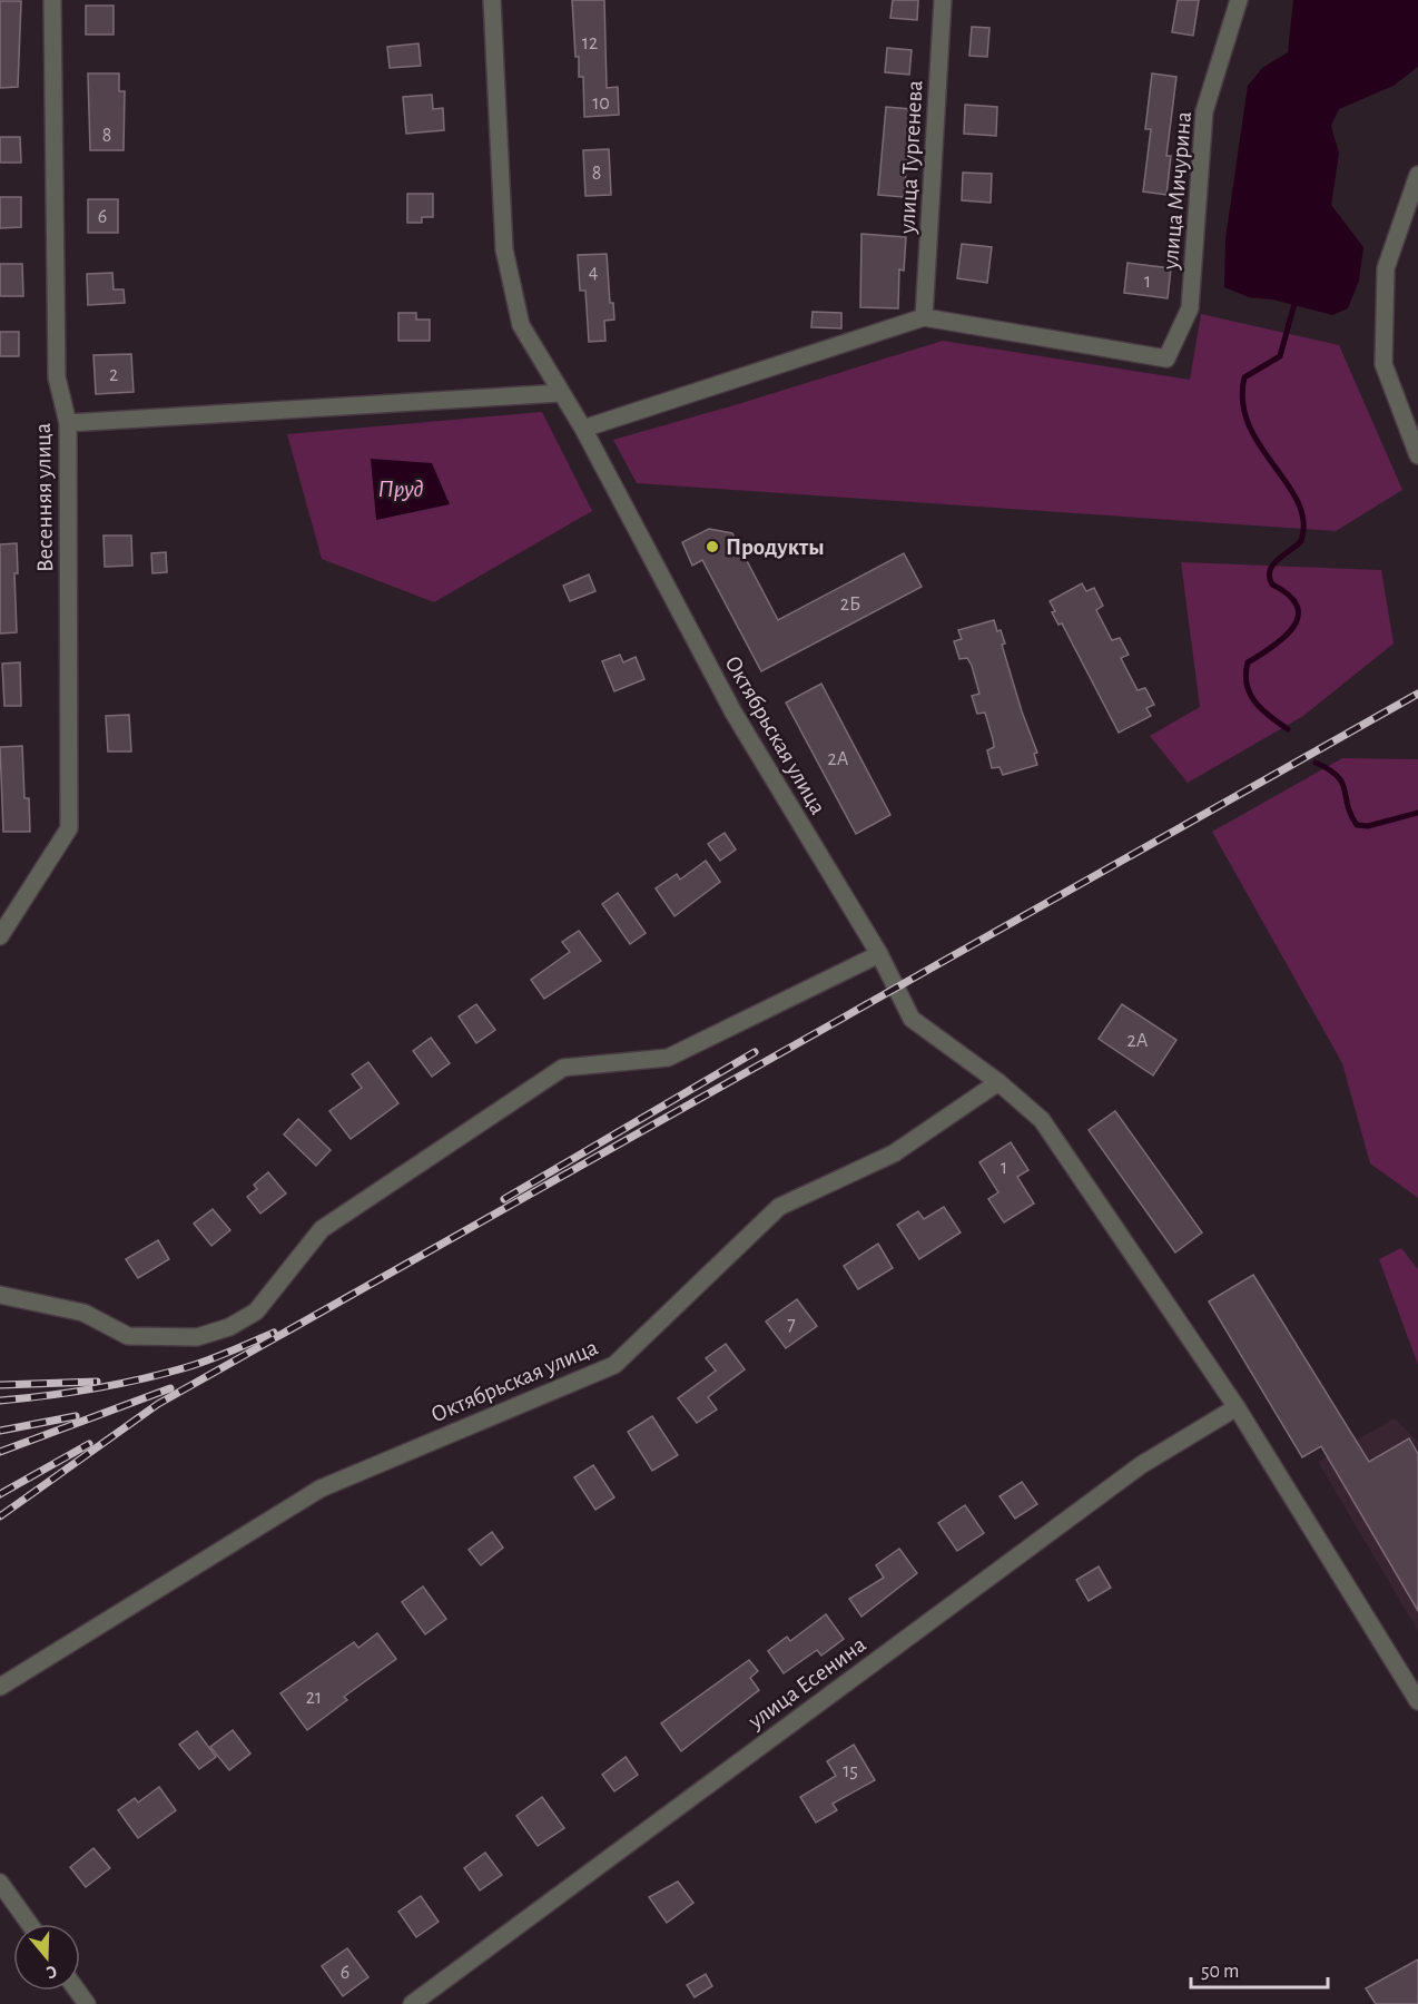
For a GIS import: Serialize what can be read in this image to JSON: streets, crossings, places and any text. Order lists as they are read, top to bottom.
{
  "streets": {
    "street": [
      "улица Тургенева",
      "улица Мичурина",
      "Весенняя улица",
      "Октябрьская улица",
      "улица Есенина"
    ]
  },
  "crossings": [
    ["улица Тургенева", "улица Мичурина"]
  ],
  "water": ["Пруд"],
  "places": ["Продукты"],
  "house_numbers": [
    "12",
    "10",
    "8",
    "8",
    "6",
    "4",
    "1",
    "2",
    "2Б",
    "2А",
    "2А",
    "1",
    "7",
    "21",
    "15",
    "6"
  ],
  "scale_bar": "50 m",
  "north": "bottom"
}
